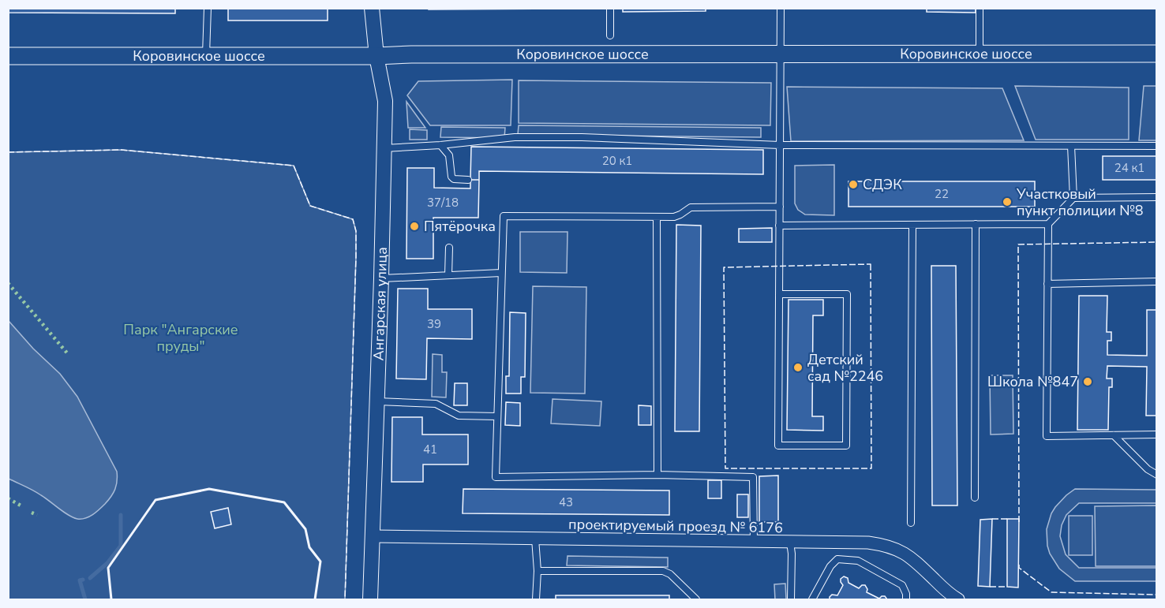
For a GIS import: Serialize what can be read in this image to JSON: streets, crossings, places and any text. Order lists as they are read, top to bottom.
{
  "streets": {
    "main road": ["Коровинское шоссе"],
    "street": ["Ангарская улица", "проектируемый проезд № 6176"]
  },
  "crossings": [
    ["Коровинское шоссе", "Ангарская улица"],
    ["Ангарская улица", "проектируемый проезд № 6176"]
  ],
  "parks": ["Парк \"Ангарские пруды\""],
  "places": [
    "СДЭК",
    "Участковый пункт полиции №8",
    "Пятёрочка",
    "Детский сад №2246",
    "Школа №847"
  ],
  "house_numbers": [
    "20 к1",
    "24 к1",
    "22",
    "37/18",
    "39",
    "41",
    "43"
  ]
}
